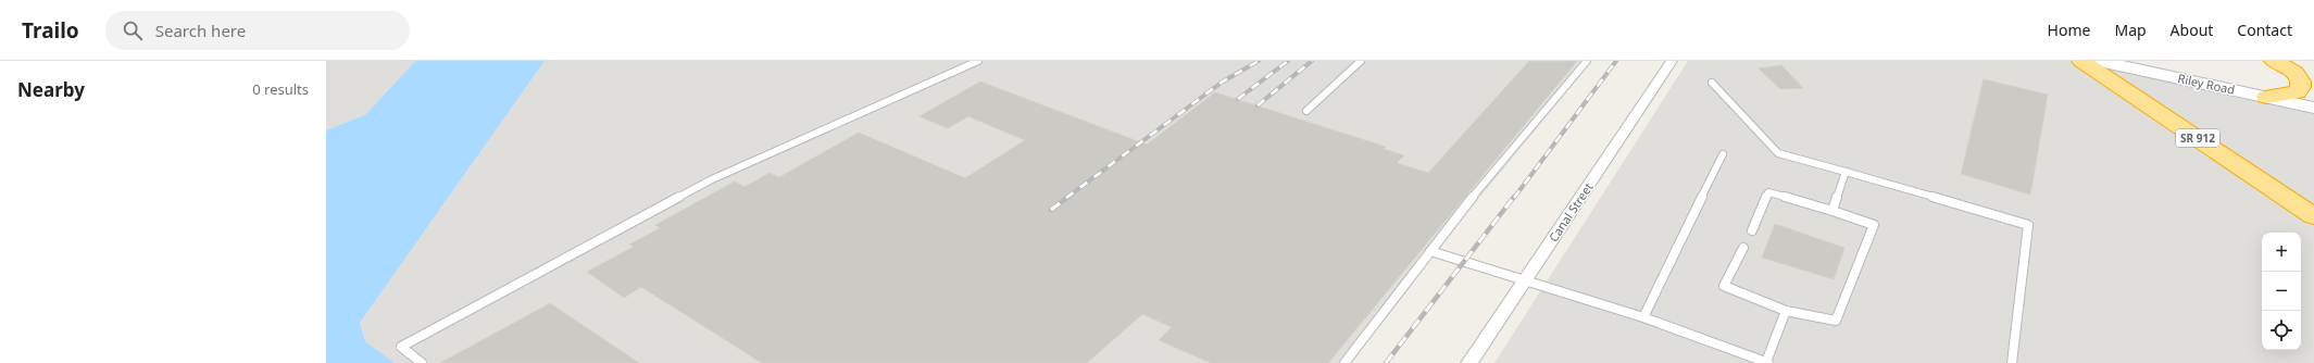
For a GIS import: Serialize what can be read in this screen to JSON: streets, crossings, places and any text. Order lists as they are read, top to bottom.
{
  "streets": {
    "highway": ["SR 912"],
    "main road": ["Riley Road"],
    "street": ["Canal Street"]
  },
  "page": {
    "header": "Trailo",
    "search": "Search here",
    "nav": [
      "Home",
      "Map",
      "About",
      "Contact"
    ],
    "heading": ["Nearby", "0 results"],
    "map_buttons": ["+", "−"]
  }
}
